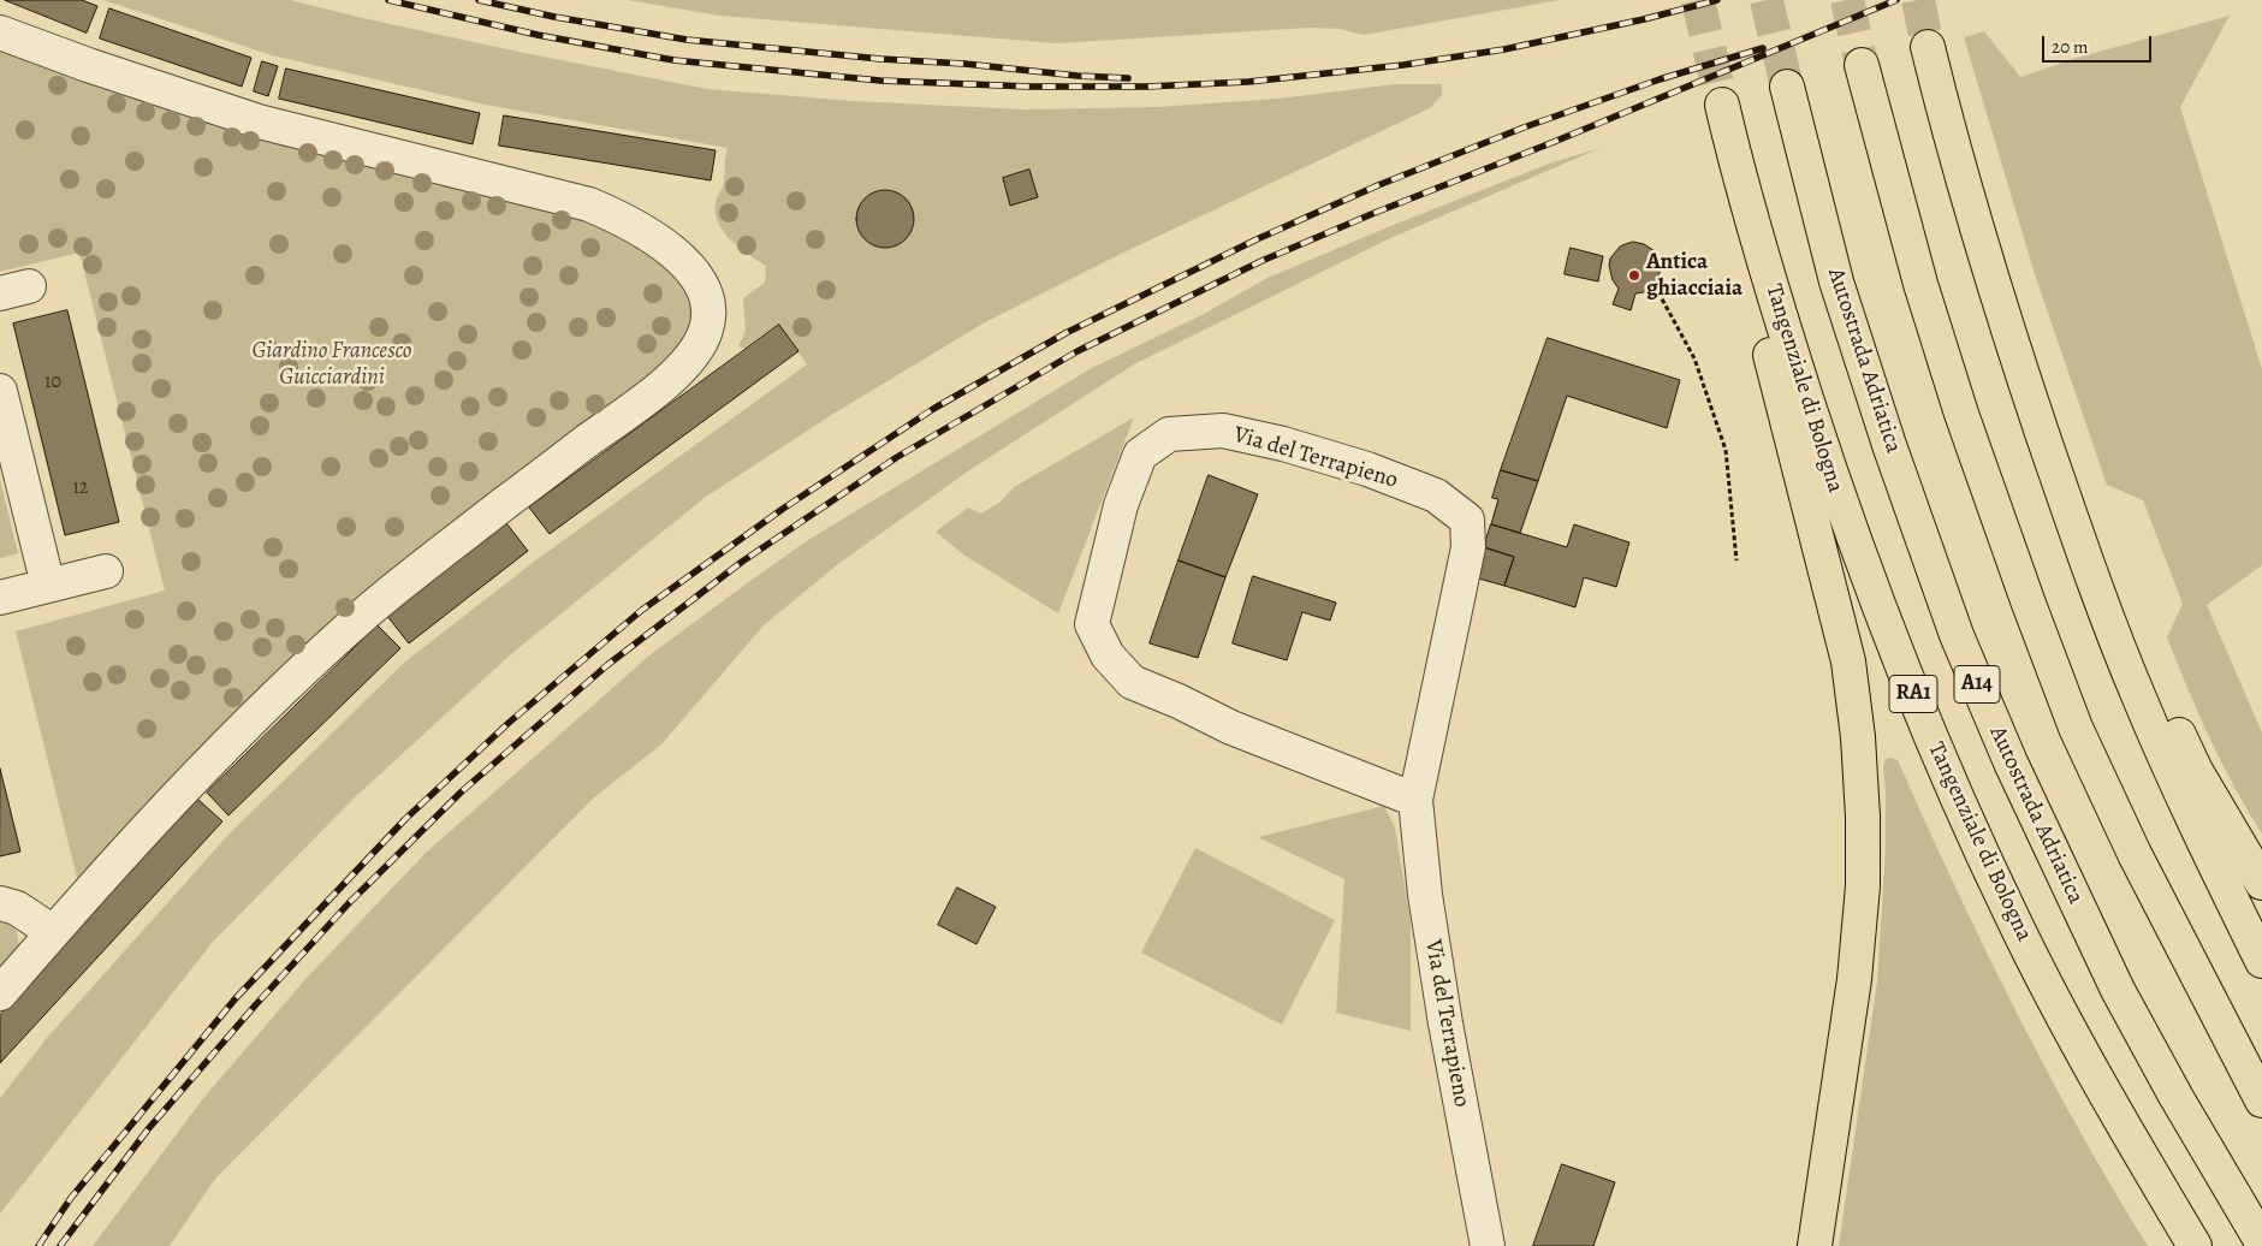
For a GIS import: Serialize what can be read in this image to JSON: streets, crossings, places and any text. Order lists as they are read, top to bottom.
{
  "streets": {
    "highway": [
      "Autostrada Adriatica",
      "Tangenziale di Bologna",
      "A14",
      "RA1"
    ],
    "street": ["Via del Terrapieno"]
  },
  "parks": ["Giardino Francesco Guicciardini"],
  "places": ["Antica ghiacciaia"],
  "house_numbers": ["10", "12"],
  "scale_bar": "20 m"
}
